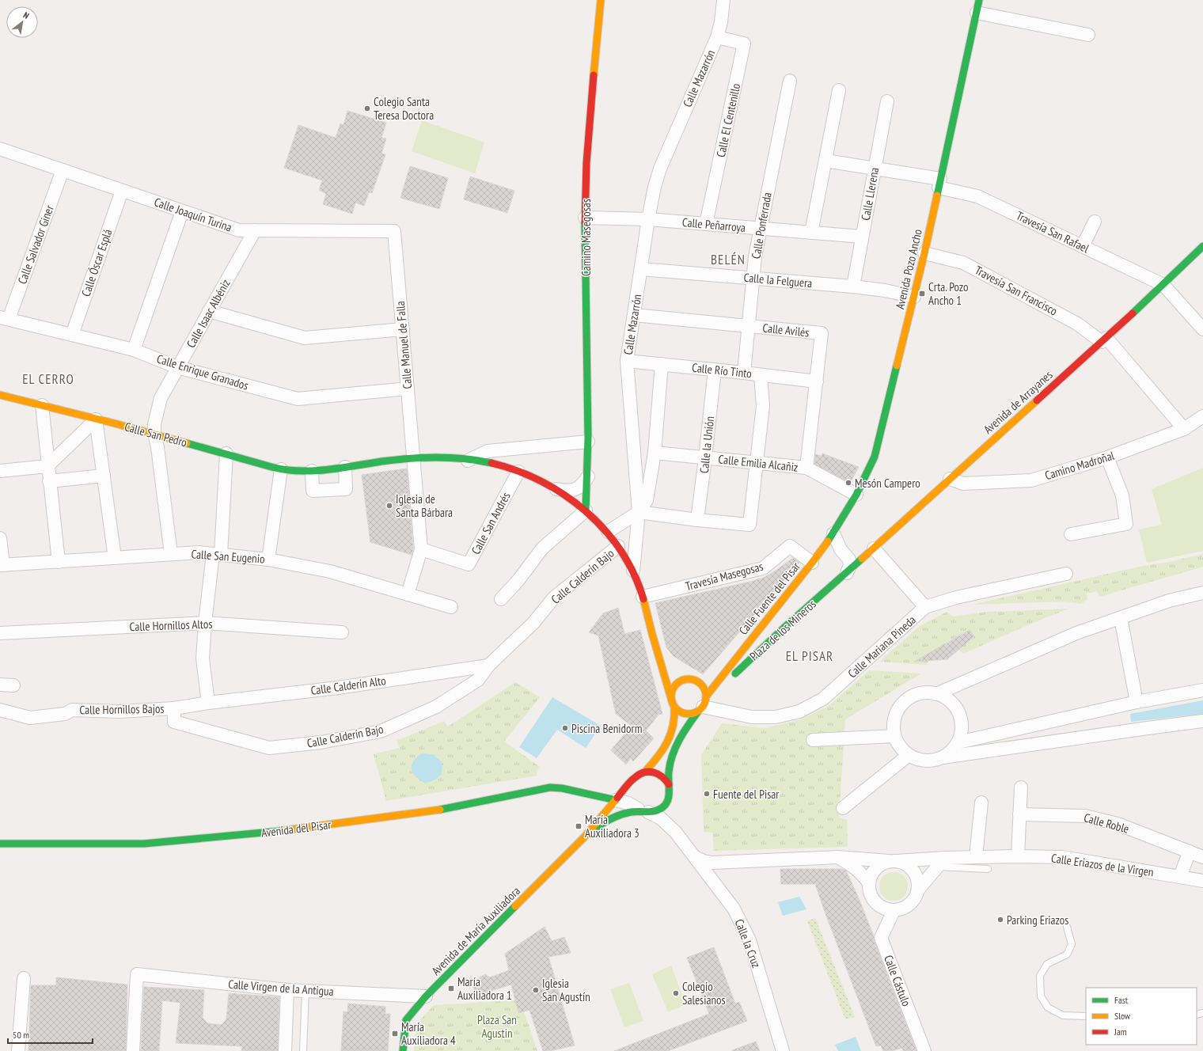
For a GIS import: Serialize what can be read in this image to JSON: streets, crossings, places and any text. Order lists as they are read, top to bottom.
{
  "streets": {
    "street": [
      "Calle Mazarrón",
      "Calle El Centenillo",
      "Calle Llerena",
      "Calle Joaquín Turina",
      "Calle Peñarroya",
      "Calle Ponferrada",
      "Travesía San Rafael",
      "Camino Masegosas",
      "Calle Salvador Giner",
      "Calle Óscar Esplá",
      "Avenida Pozo Ancho",
      "Calle la Felguera",
      "Travesía San Francisco",
      "Calle Isaac Albéniz",
      "Calle Avilés",
      "Calle Manuel de Falla",
      "Calle Río Tinto",
      "Calle Enrique Granados",
      "Avenida de Arrayanes",
      "Calle San Pedro",
      "Calle la Unión",
      "Calle Emilia Alcañiz",
      "Camino Madroñal",
      "Calle San Andrés",
      "Calle San Eugenio",
      "Calle Calderín Bajo",
      "Travesía Masegosas",
      "Calle Fuente del Pisar",
      "Calle Hornillos Altos",
      "Plaza de los Mineros",
      "Calle Mariana Pineda",
      "Calle Calderín Alto",
      "Calle Hornillos Bajos",
      "Calle Roble",
      "Avenida del Pisar",
      "Calle Eriazos de la Virgen",
      "Avenida de María Auxiliadora",
      "Calle la Cruz",
      "Calle Cástulo",
      "Calle Virgen de la Antigua"
    ]
  },
  "crossings": [
    ["Calle Mazarrón", "Calle El Centenillo"],
    ["Calle Mazarrón", "Calle Peñarroya"],
    ["Calle Mazarrón", "Calle la Felguera"],
    ["Calle Mazarrón", "Calle Avilés"],
    ["Calle Mazarrón", "Calle Río Tinto"],
    ["Calle Mazarrón", "Calle San Pedro"],
    ["Calle El Centenillo", "Calle Peñarroya"],
    ["Calle Llerena", "Calle Peñarroya"],
    ["Calle Llerena", "Travesía San Rafael"],
    ["Calle Llerena", "Calle la Felguera"],
    ["Calle Joaquín Turina", "Calle Salvador Giner"],
    ["Calle Joaquín Turina", "Calle Óscar Esplá"],
    ["Calle Joaquín Turina", "Calle Isaac Albéniz"],
    ["Calle Joaquín Turina", "Calle Manuel de Falla"],
    ["Calle Peñarroya", "Calle Ponferrada"],
    ["Calle Peñarroya", "Camino Masegosas"],
    ["Calle Ponferrada", "Calle la Felguera"],
    ["Calle Ponferrada", "Calle Avilés"],
    ["Calle Ponferrada", "Calle Río Tinto"],
    ["Travesía San Rafael", "Avenida Pozo Ancho"],
    ["Travesía San Rafael", "Avenida de Arrayanes"],
    ["Camino Masegosas", "Calle San Pedro"],
    ["Calle Salvador Giner", "Calle Enrique Granados"],
    ["Calle Óscar Esplá", "Calle Enrique Granados"],
    ["Avenida Pozo Ancho", "Calle la Felguera"],
    ["Avenida Pozo Ancho", "Travesía San Francisco"],
    ["Avenida Pozo Ancho", "Calle Emilia Alcañiz"],
    ["Avenida Pozo Ancho", "Calle Fuente del Pisar"],
    ["Travesía San Francisco", "Avenida de Arrayanes"],
    ["Travesía San Francisco", "Camino Madroñal"],
    ["Calle Isaac Albéniz", "Calle Enrique Granados"],
    ["Calle Isaac Albéniz", "Calle San Pedro"],
    ["Calle Avilés", "Calle Río Tinto"],
    ["Calle Avilés", "Calle Emilia Alcañiz"],
    ["Calle Manuel de Falla", "Calle Enrique Granados"],
    ["Calle Manuel de Falla", "Calle San Pedro"],
    ["Calle Manuel de Falla", "Calle San Andrés"],
    ["Calle Río Tinto", "Calle la Unión"],
    ["Avenida de Arrayanes", "Camino Madroñal"],
    ["Avenida de Arrayanes", "Plaza de los Mineros"],
    ["Calle San Pedro", "Calle San Andrés"],
    ["Calle San Pedro", "Calle Calderín Bajo"],
    ["Calle San Pedro", "Travesía Masegosas"],
    ["Calle San Pedro", "Calle Fuente del Pisar"],
    ["Calle San Pedro", "Plaza de los Mineros"],
    ["Calle San Pedro", "Calle Mariana Pineda"],
    ["Calle San Pedro", "Avenida de María Auxiliadora"],
    ["Calle la Unión", "Calle Emilia Alcañiz"],
    ["Calle Calderín Bajo", "Calle Calderín Alto"],
    ["Calle Calderín Bajo", "Calle Hornillos Bajos"],
    ["Travesía Masegosas", "Calle Fuente del Pisar"],
    ["Calle Fuente del Pisar", "Plaza de los Mineros"],
    ["Calle Fuente del Pisar", "Calle Mariana Pineda"],
    ["Calle Fuente del Pisar", "Avenida de María Auxiliadora"],
    ["Plaza de los Mineros", "Calle Mariana Pineda"],
    ["Plaza de los Mineros", "Avenida de María Auxiliadora"],
    ["Calle Mariana Pineda", "Avenida de María Auxiliadora"],
    ["Calle Calderín Alto", "Calle Hornillos Bajos"],
    ["Avenida del Pisar", "Avenida de María Auxiliadora"],
    ["Avenida del Pisar", "Calle la Cruz"],
    ["Calle Eriazos de la Virgen", "Calle la Cruz"],
    ["Calle Eriazos de la Virgen", "Calle Cástulo"],
    ["Avenida de María Auxiliadora", "Calle la Cruz"],
    ["Avenida de María Auxiliadora", "Calle Virgen de la Antigua"]
  ],
  "districts": ["BELÉN", "EL CERRO", "EL PISAR"],
  "parks": ["Plaza San Agustin"],
  "places": {
    "other": [
      "Colegio Santa Teresa Doctora",
      "Mesón Campero",
      "Iglesia de Santa Bárbara",
      "Piscina Benidorm",
      "Fuente del Pisar",
      "Parking Eriazos",
      "Iglesia San Agustín",
      "Colegio Salesianos"
    ],
    "transit": [
      "Crta. Pozo Ancho 1",
      "María Auxiliadora 3",
      "María Auxiliadora 1",
      "María Auxiliadora 4"
    ]
  },
  "legend": ["Fast", "Slow", "Jam"],
  "scale_bar": "50 m",
  "north": "top right"
}
